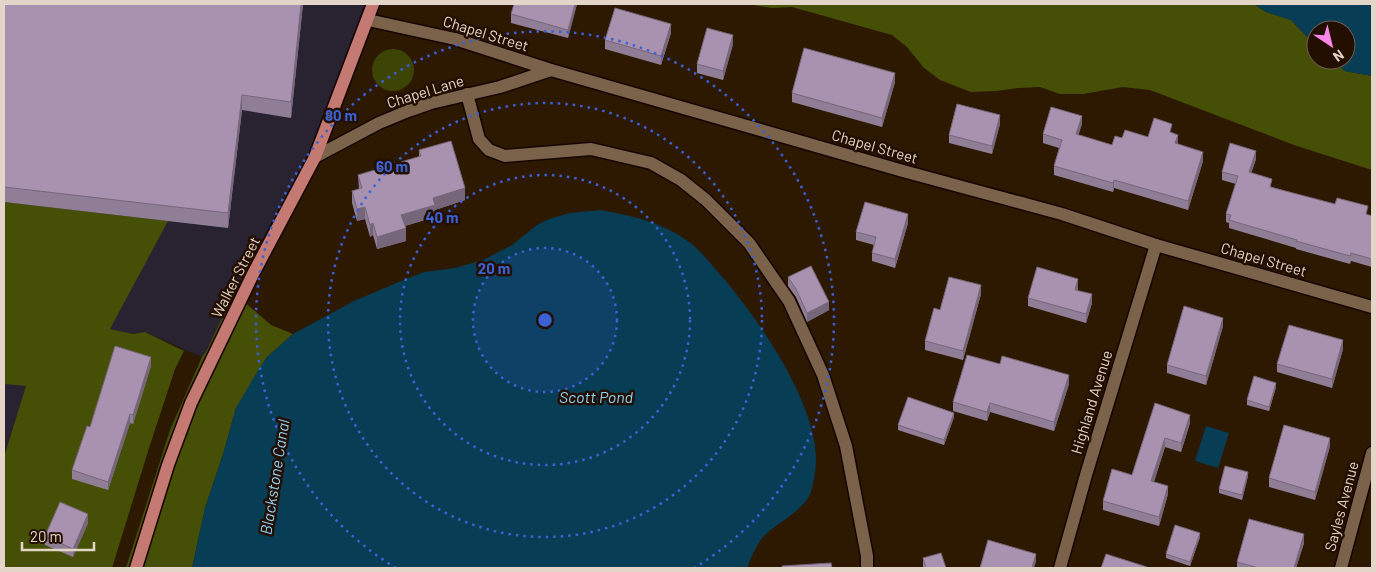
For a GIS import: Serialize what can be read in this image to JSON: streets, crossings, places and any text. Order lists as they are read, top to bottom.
{
  "streets": {
    "main road": ["Walker Street"],
    "street": [
      "Chapel Street",
      "Chapel Lane",
      "Highland Avenue",
      "Sayles Avenue"
    ]
  },
  "crossings": [
    ["Chapel Street", "Chapel Lane"],
    ["Chapel Street", "Walker Street"],
    ["Chapel Street", "Highland Avenue"],
    ["Chapel Lane", "Walker Street"]
  ],
  "water": ["Scott Pond", "Blackstone Canal"],
  "scale_bar": "20 m",
  "north": "bottom right",
  "rings": [
    "80 m",
    "60 m",
    "40 m",
    "20 m"
  ]
}
